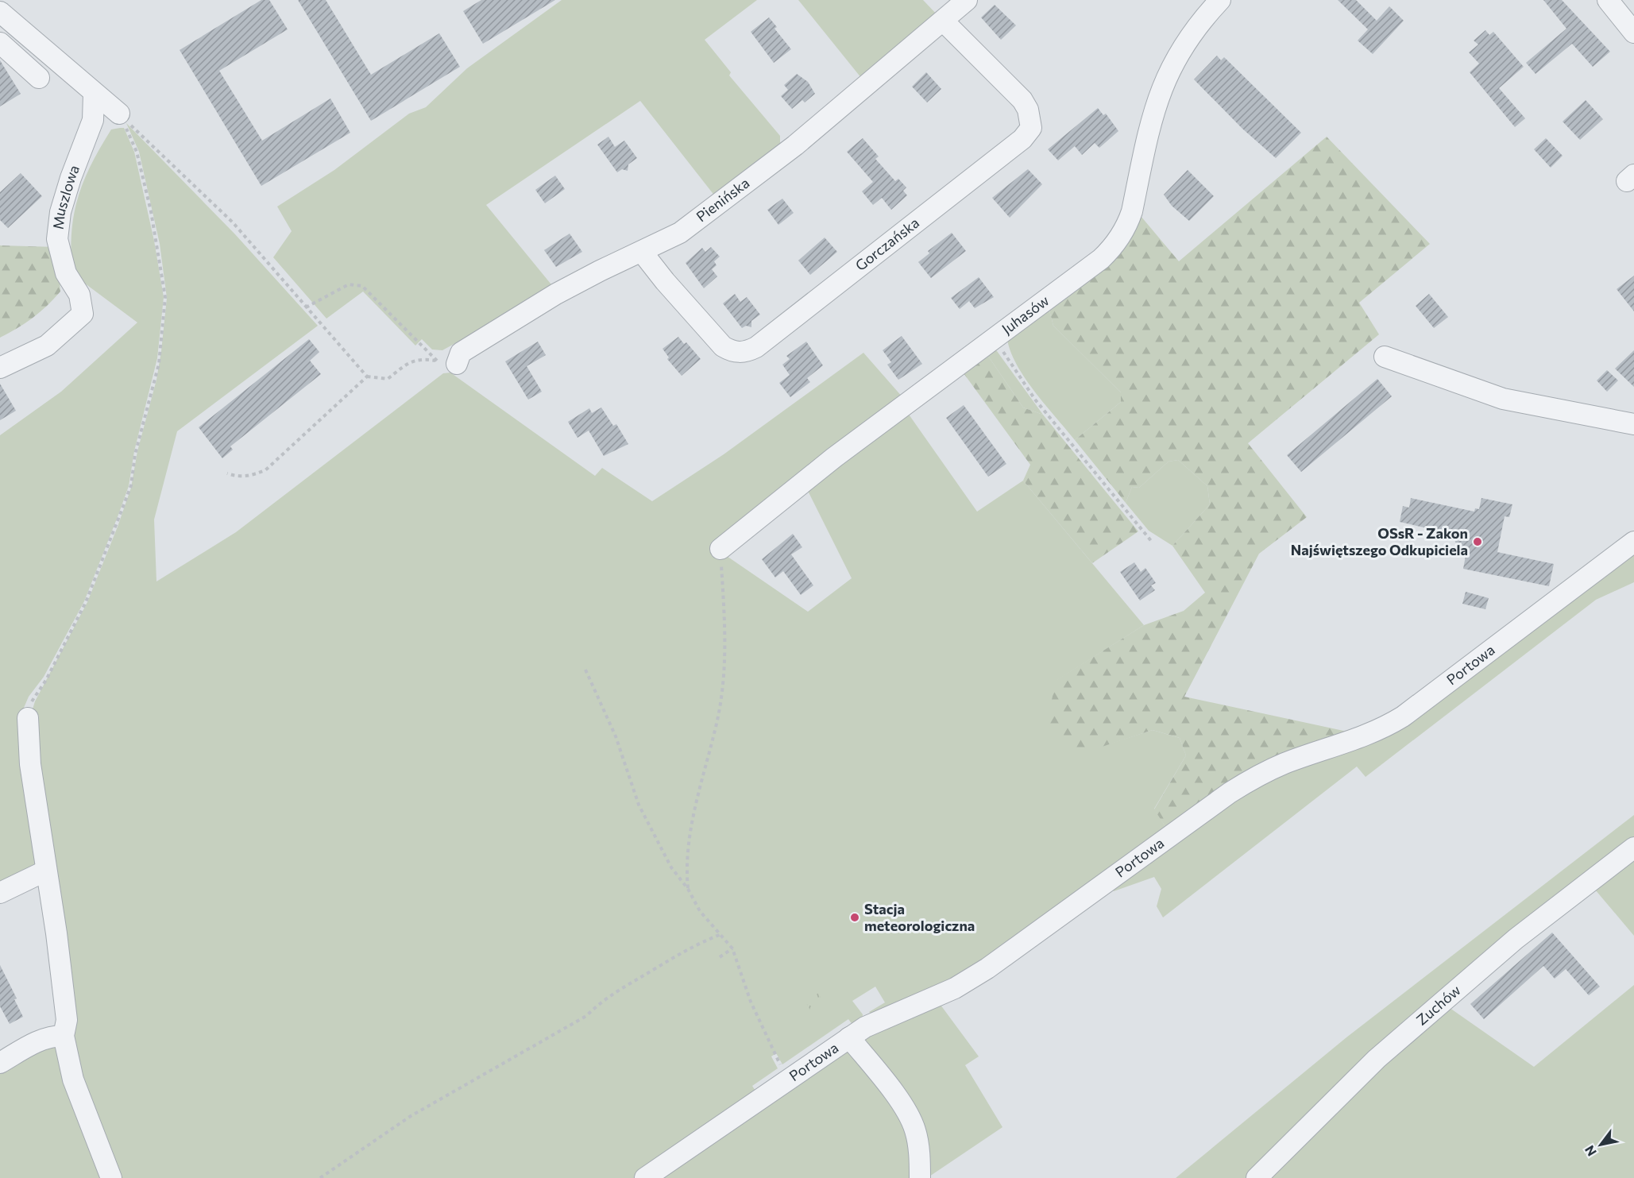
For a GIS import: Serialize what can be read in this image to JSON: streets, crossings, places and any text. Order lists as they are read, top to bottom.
{
  "streets": {
    "street": [
      "Muszlowa",
      "Pienińska",
      "Gorczańska",
      "Juhasów",
      "Portowa",
      "Zuchów"
    ]
  },
  "crossings": [
    ["Pienińska", "Gorczańska"]
  ],
  "places": ["OSsR - Zakon Najświętszego Odkupiciela", "Stacja meteorologiczna"],
  "north": "bottom left"
}
